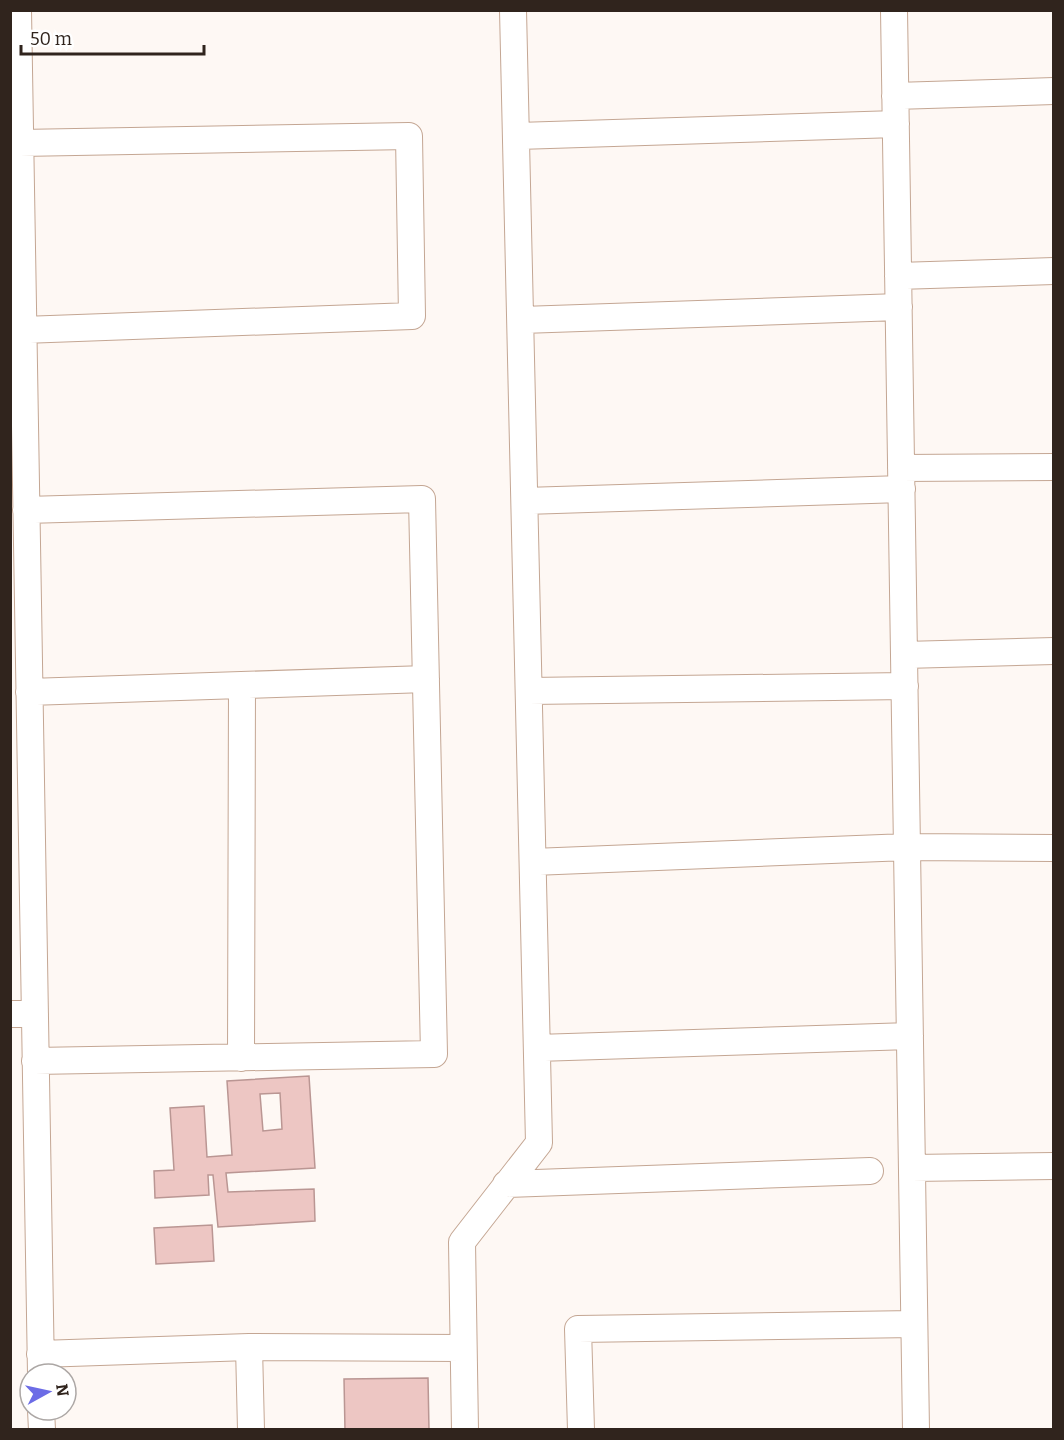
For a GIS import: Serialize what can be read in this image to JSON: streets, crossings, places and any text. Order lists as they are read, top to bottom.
{
  "scale_bar": "50 m",
  "north": "right"
}
